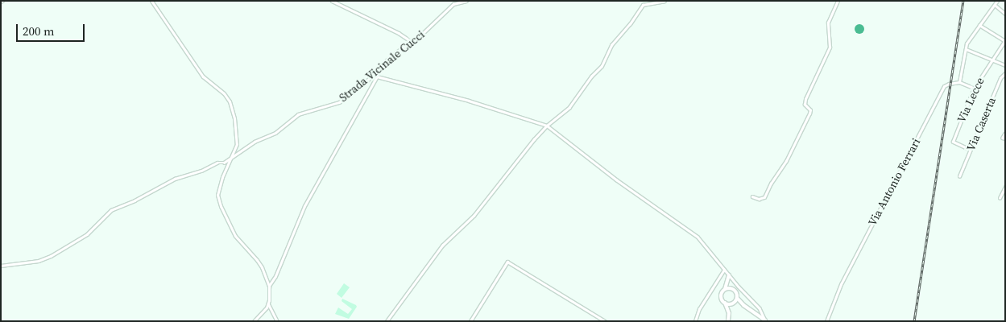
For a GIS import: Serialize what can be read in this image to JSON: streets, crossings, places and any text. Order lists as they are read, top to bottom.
{
  "streets": {
    "street": [
      "Strada Vicinale Cucci",
      "Via Lecce",
      "Via Caserta",
      "Via Antonio Ferrari"
    ]
  },
  "crossings": [
    ["Via Lecce", "Via Caserta"]
  ],
  "scale_bar": "200 m"
}
